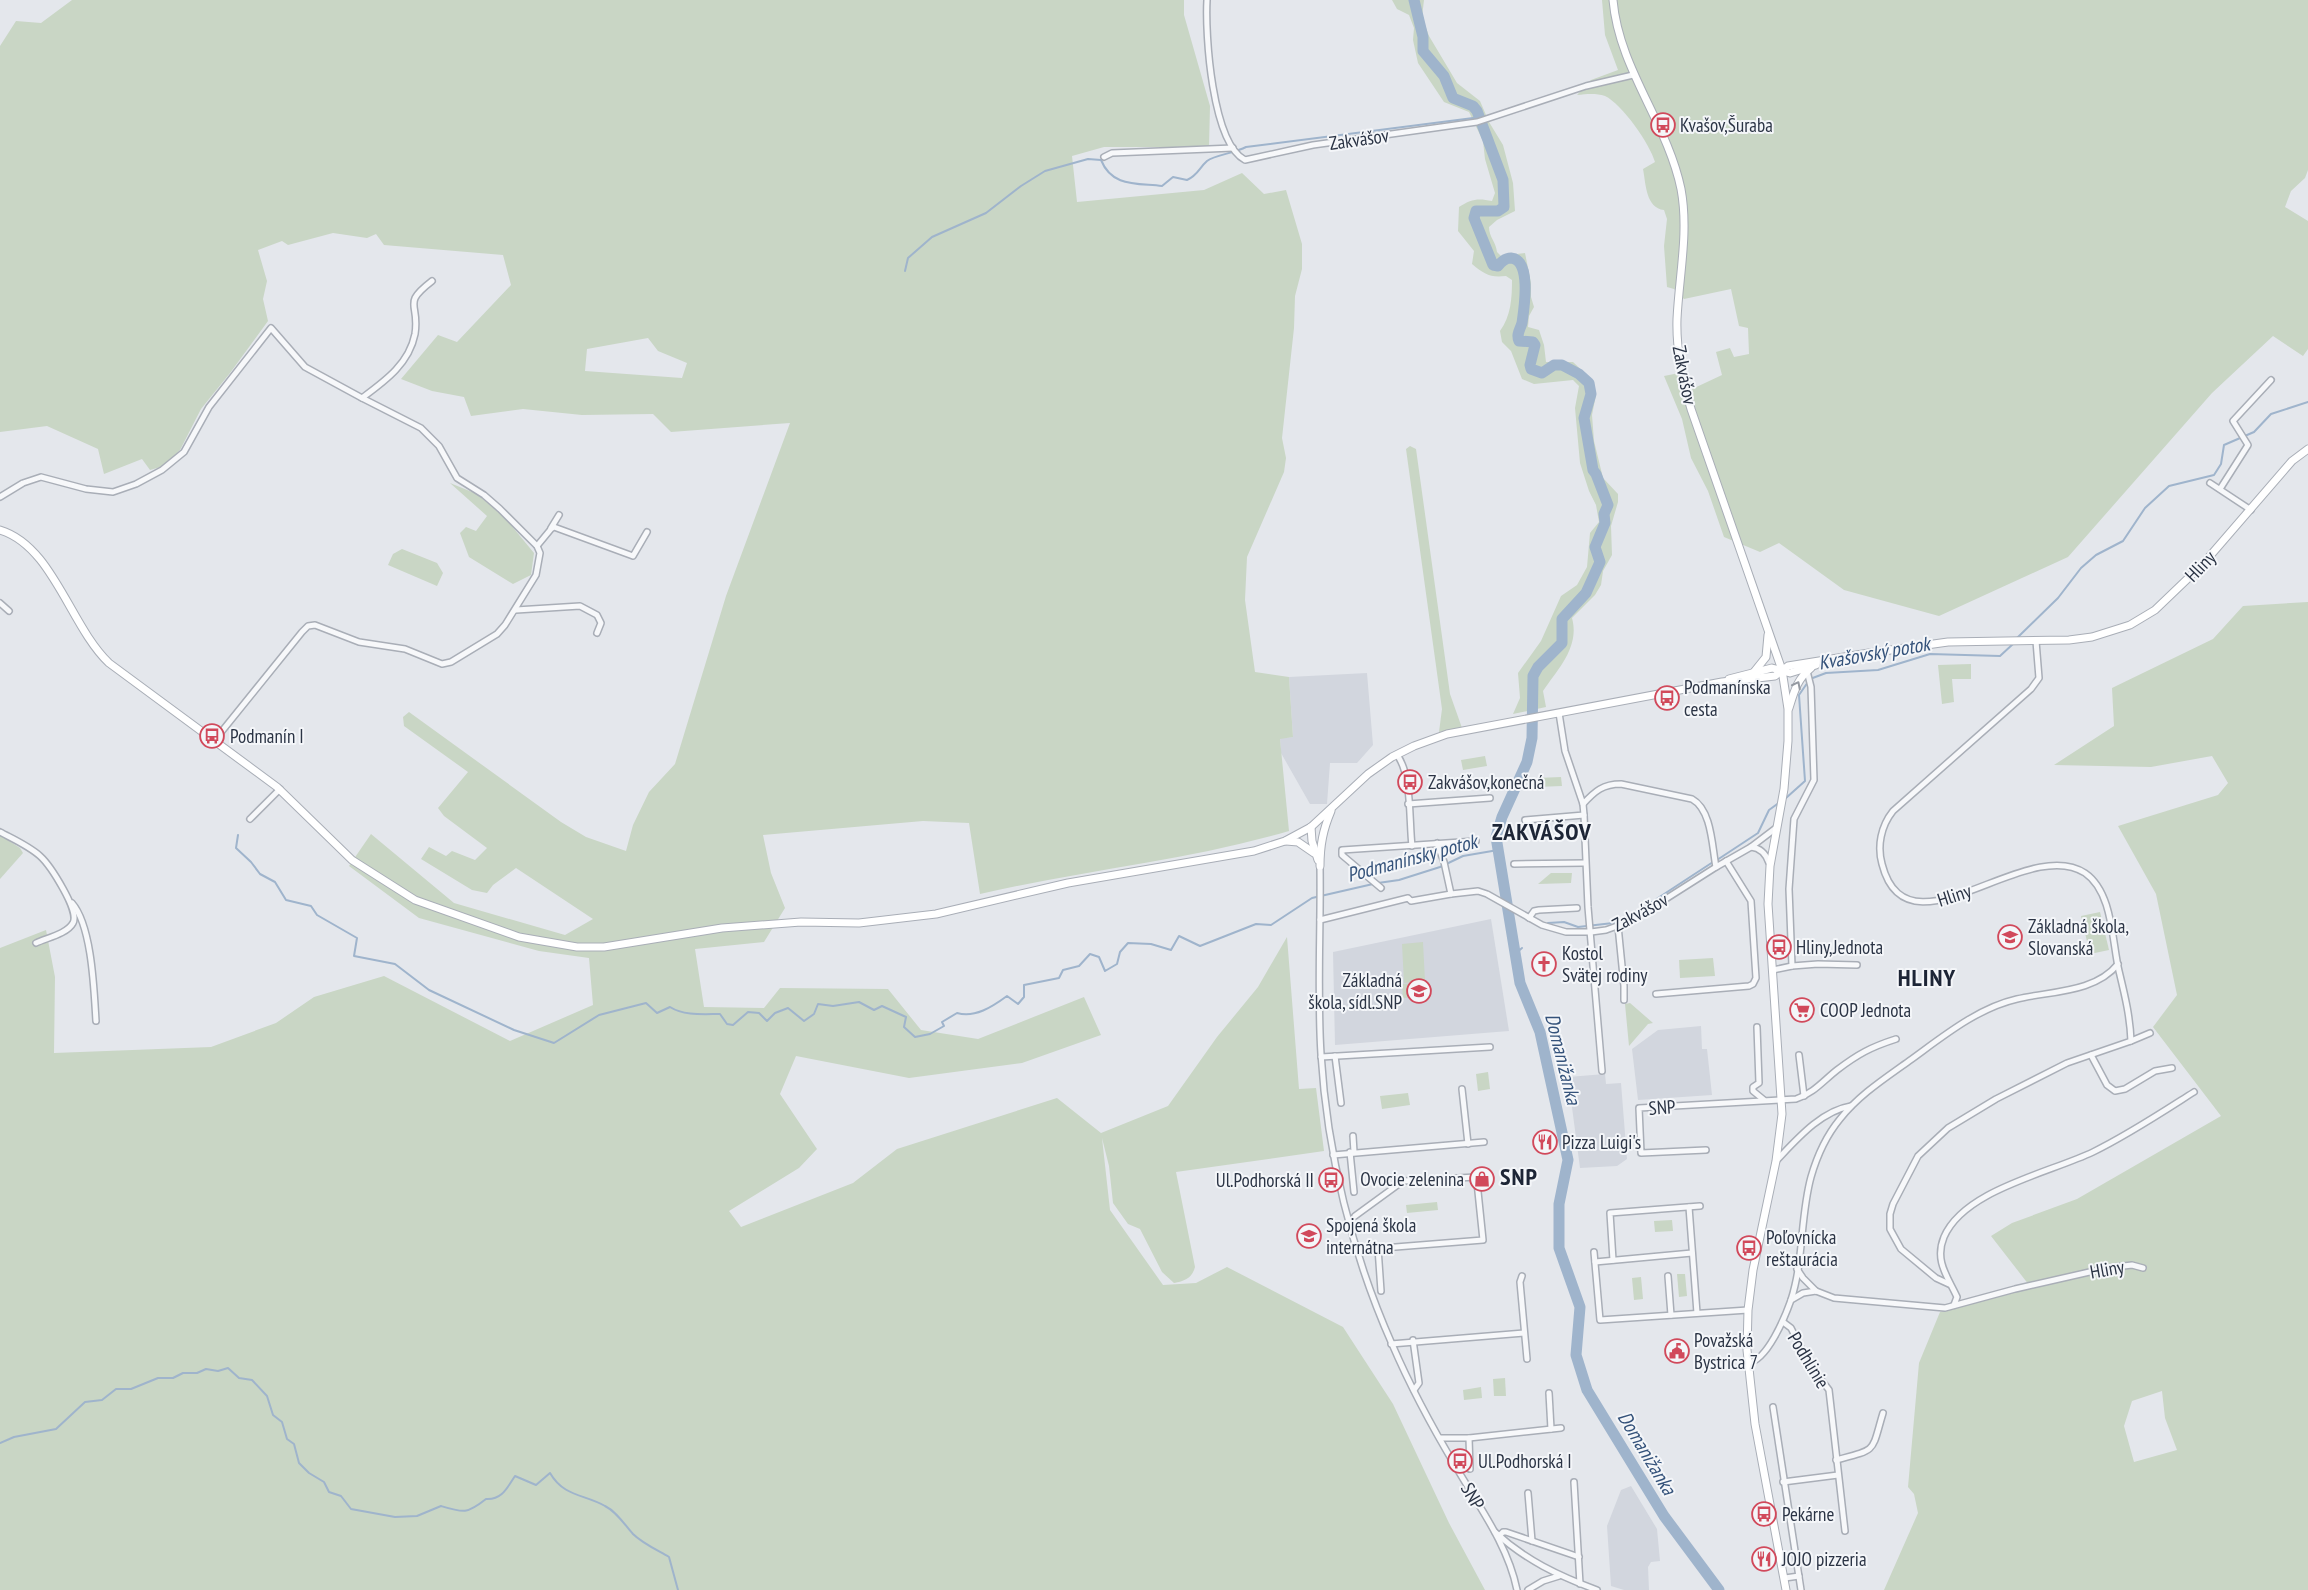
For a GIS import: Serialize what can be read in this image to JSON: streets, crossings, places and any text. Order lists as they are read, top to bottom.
{
  "streets": {
    "street": [
      "Zakvášov",
      "Hliny",
      "SNP",
      "Podhlinie"
    ]
  },
  "crossings": [
    ["Zakvášov", "SNP"]
  ],
  "districts": ["ZAKVÁŠOV", "HLINY", "SNP"],
  "water": ["Kvašovský potok", "Podmanínsky potok", "Domanižanka"],
  "places": {
    "bus stop": [
      "Kvašov,Šuraba",
      "Podmanínska cesta",
      "Podmanín I",
      "Zakvášov,konečná",
      "Hliny,Jednota",
      "Ul.Podhorská II",
      "Poľovnícka reštaurácia",
      "Ul.Podhorská I",
      "Pekárne"
    ],
    "school or university": ["Základná škola, Slovanská", "Základná škola, sídl.SNP", "Spojená škola internátna"],
    "church": ["Kostol Svätej rodiny"],
    "supermarket": ["COOP Jednota"],
    "restaurant": ["Pizza Luigi's", "JOJO pizzeria"],
    "shop": ["Ovocie zelenina"],
    "public building": ["Považská Bystrica 7"]
  }
}
